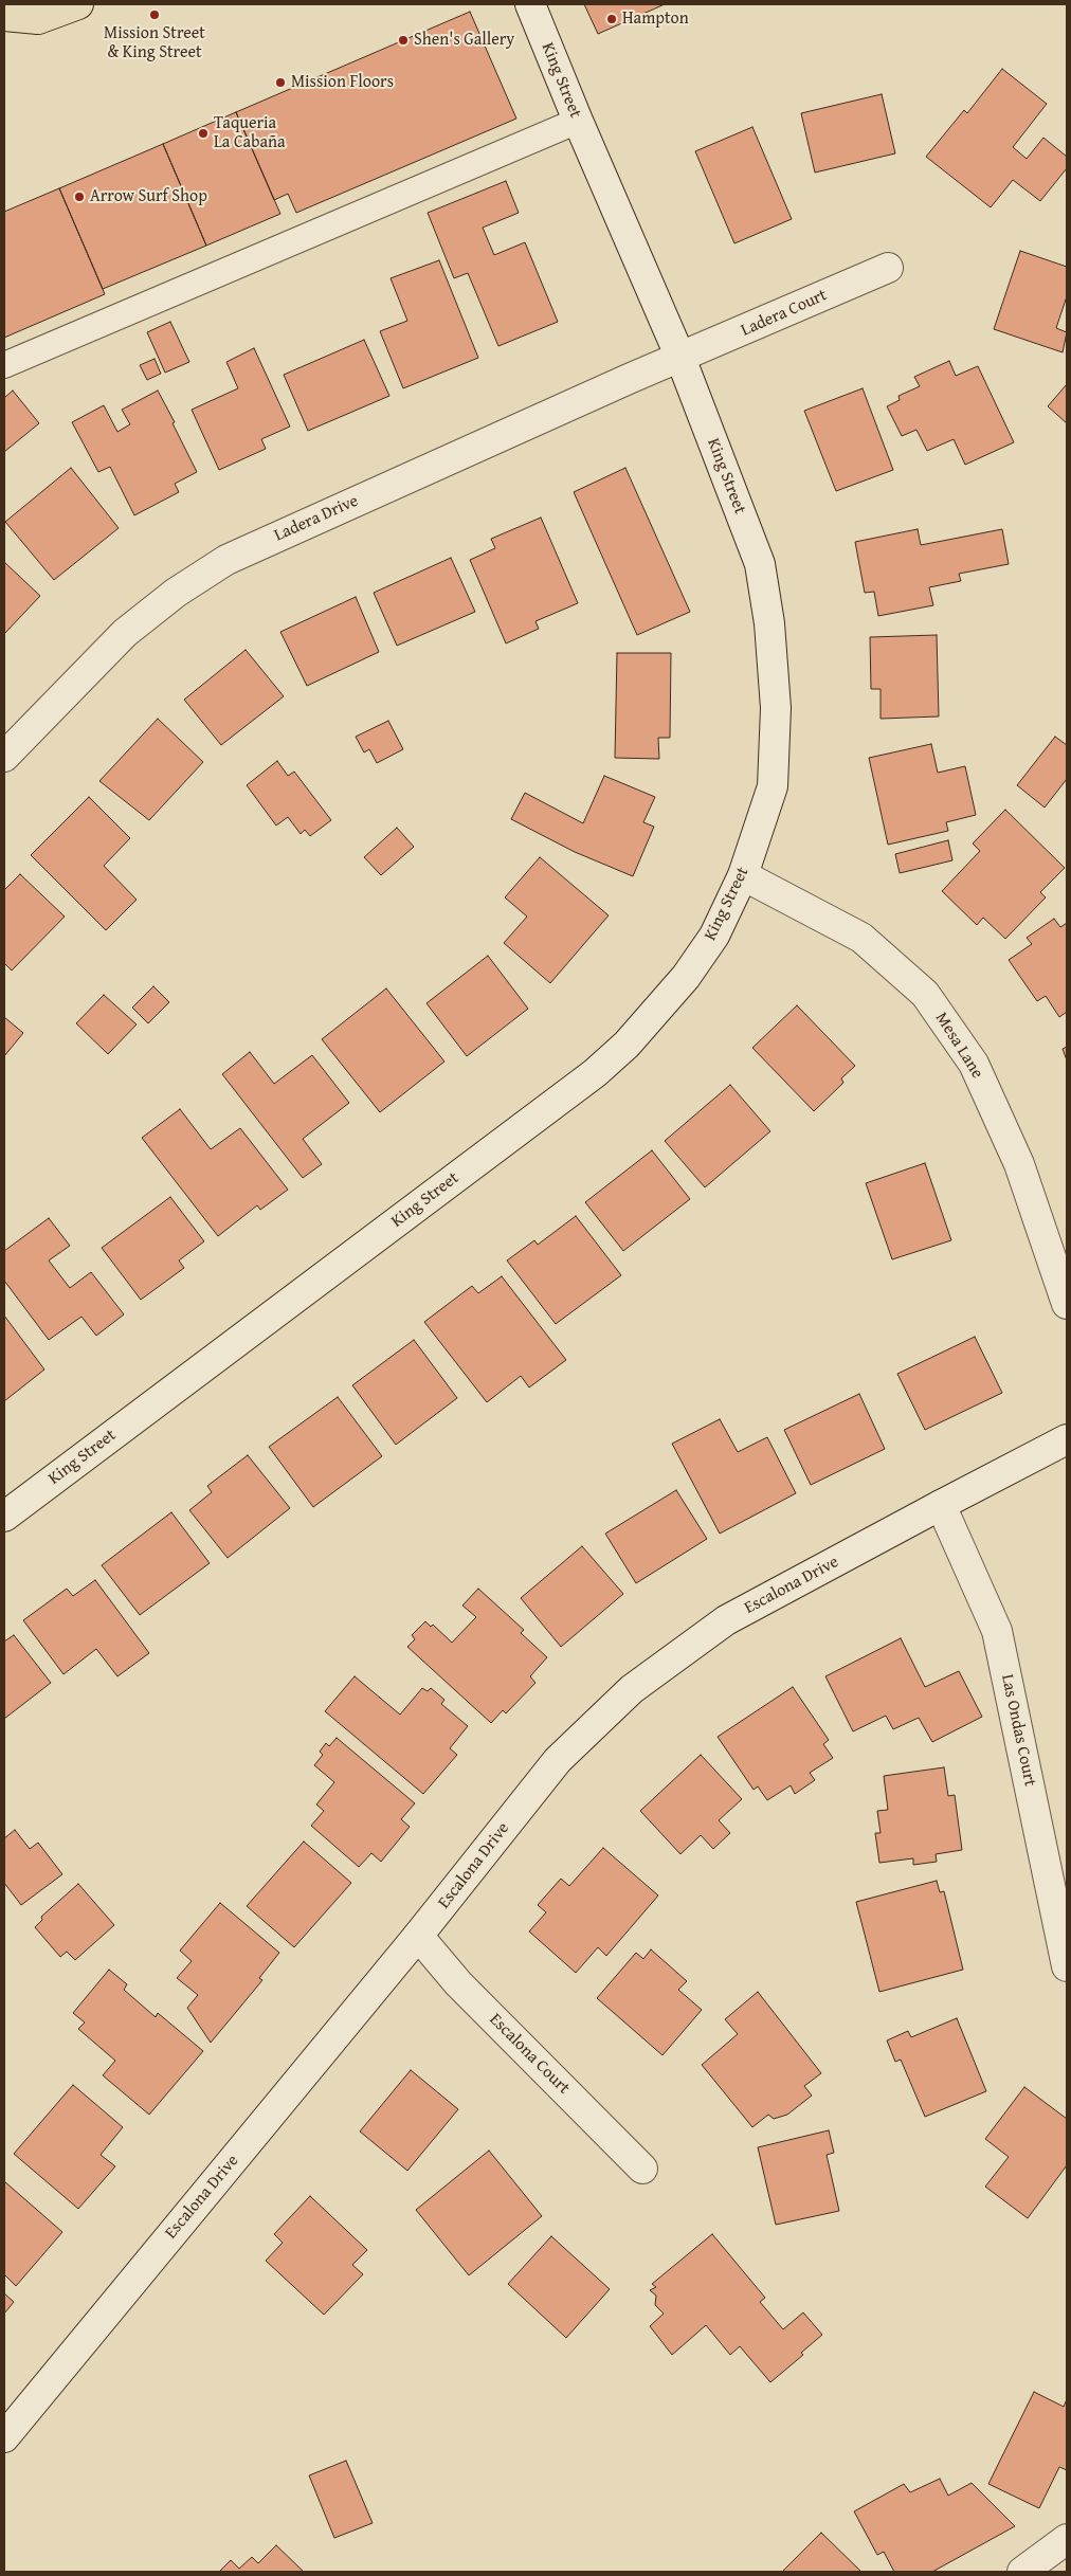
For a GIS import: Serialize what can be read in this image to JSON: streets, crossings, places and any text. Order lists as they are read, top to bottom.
{
  "streets": {
    "street": [
      "King Street",
      "Ladera Court",
      "Ladera Drive",
      "Mesa Lane",
      "Escalona Drive",
      "Las Ondas Court",
      "Escalona Court"
    ]
  },
  "crossings": [
    ["King Street", "Ladera Court"],
    ["King Street", "Ladera Drive"],
    ["King Street", "Mesa Lane"],
    ["Ladera Court", "Ladera Drive"],
    ["Escalona Drive", "Las Ondas Court"],
    ["Escalona Drive", "Escalona Court"]
  ],
  "places": [
    "Mission Street & King Street",
    "Hampton",
    "Shen's Gallery",
    "Mission Floors",
    "Taqueria La Cabaña",
    "Arrow Surf Shop"
  ]
}
